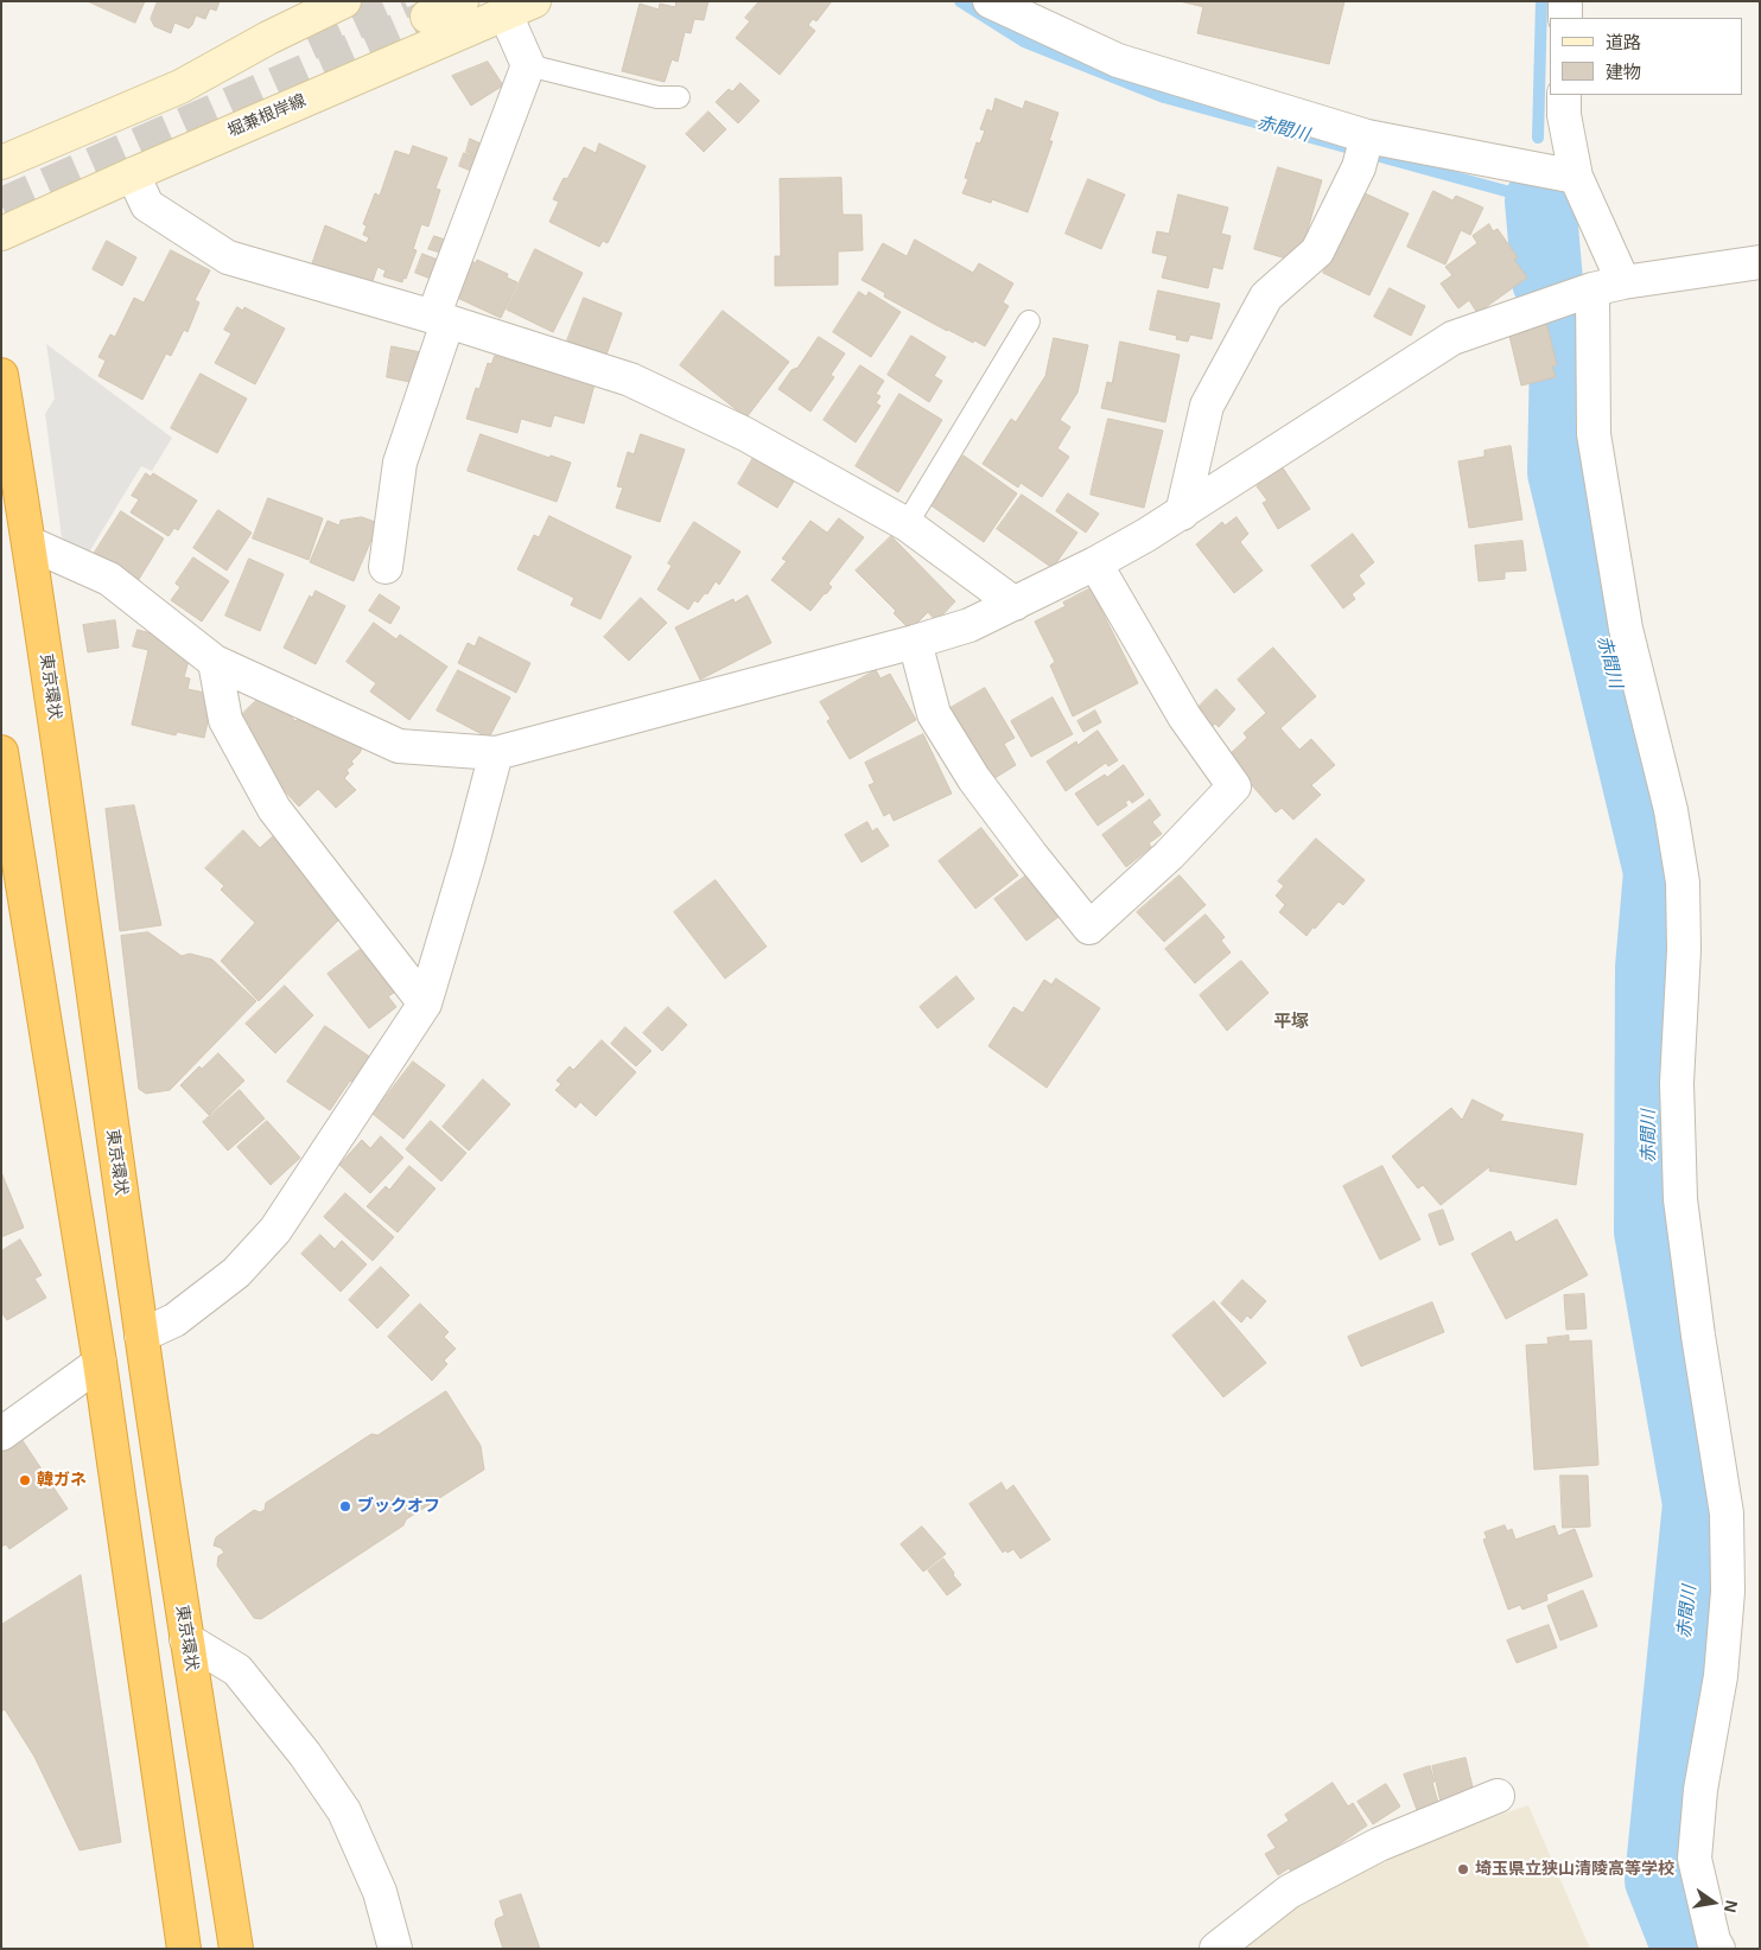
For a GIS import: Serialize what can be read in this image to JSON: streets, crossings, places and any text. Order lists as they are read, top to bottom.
{
  "streets": {
    "highway": ["東京環状"],
    "main road": ["堀兼根岸線"]
  },
  "districts": ["平塚"],
  "water": ["赤間川"],
  "places": ["韓ガネ", "ブックオフ", "埼玉県立狭山清陵高等学校"],
  "legend": ["道路", "建物"],
  "north": "right"
}
